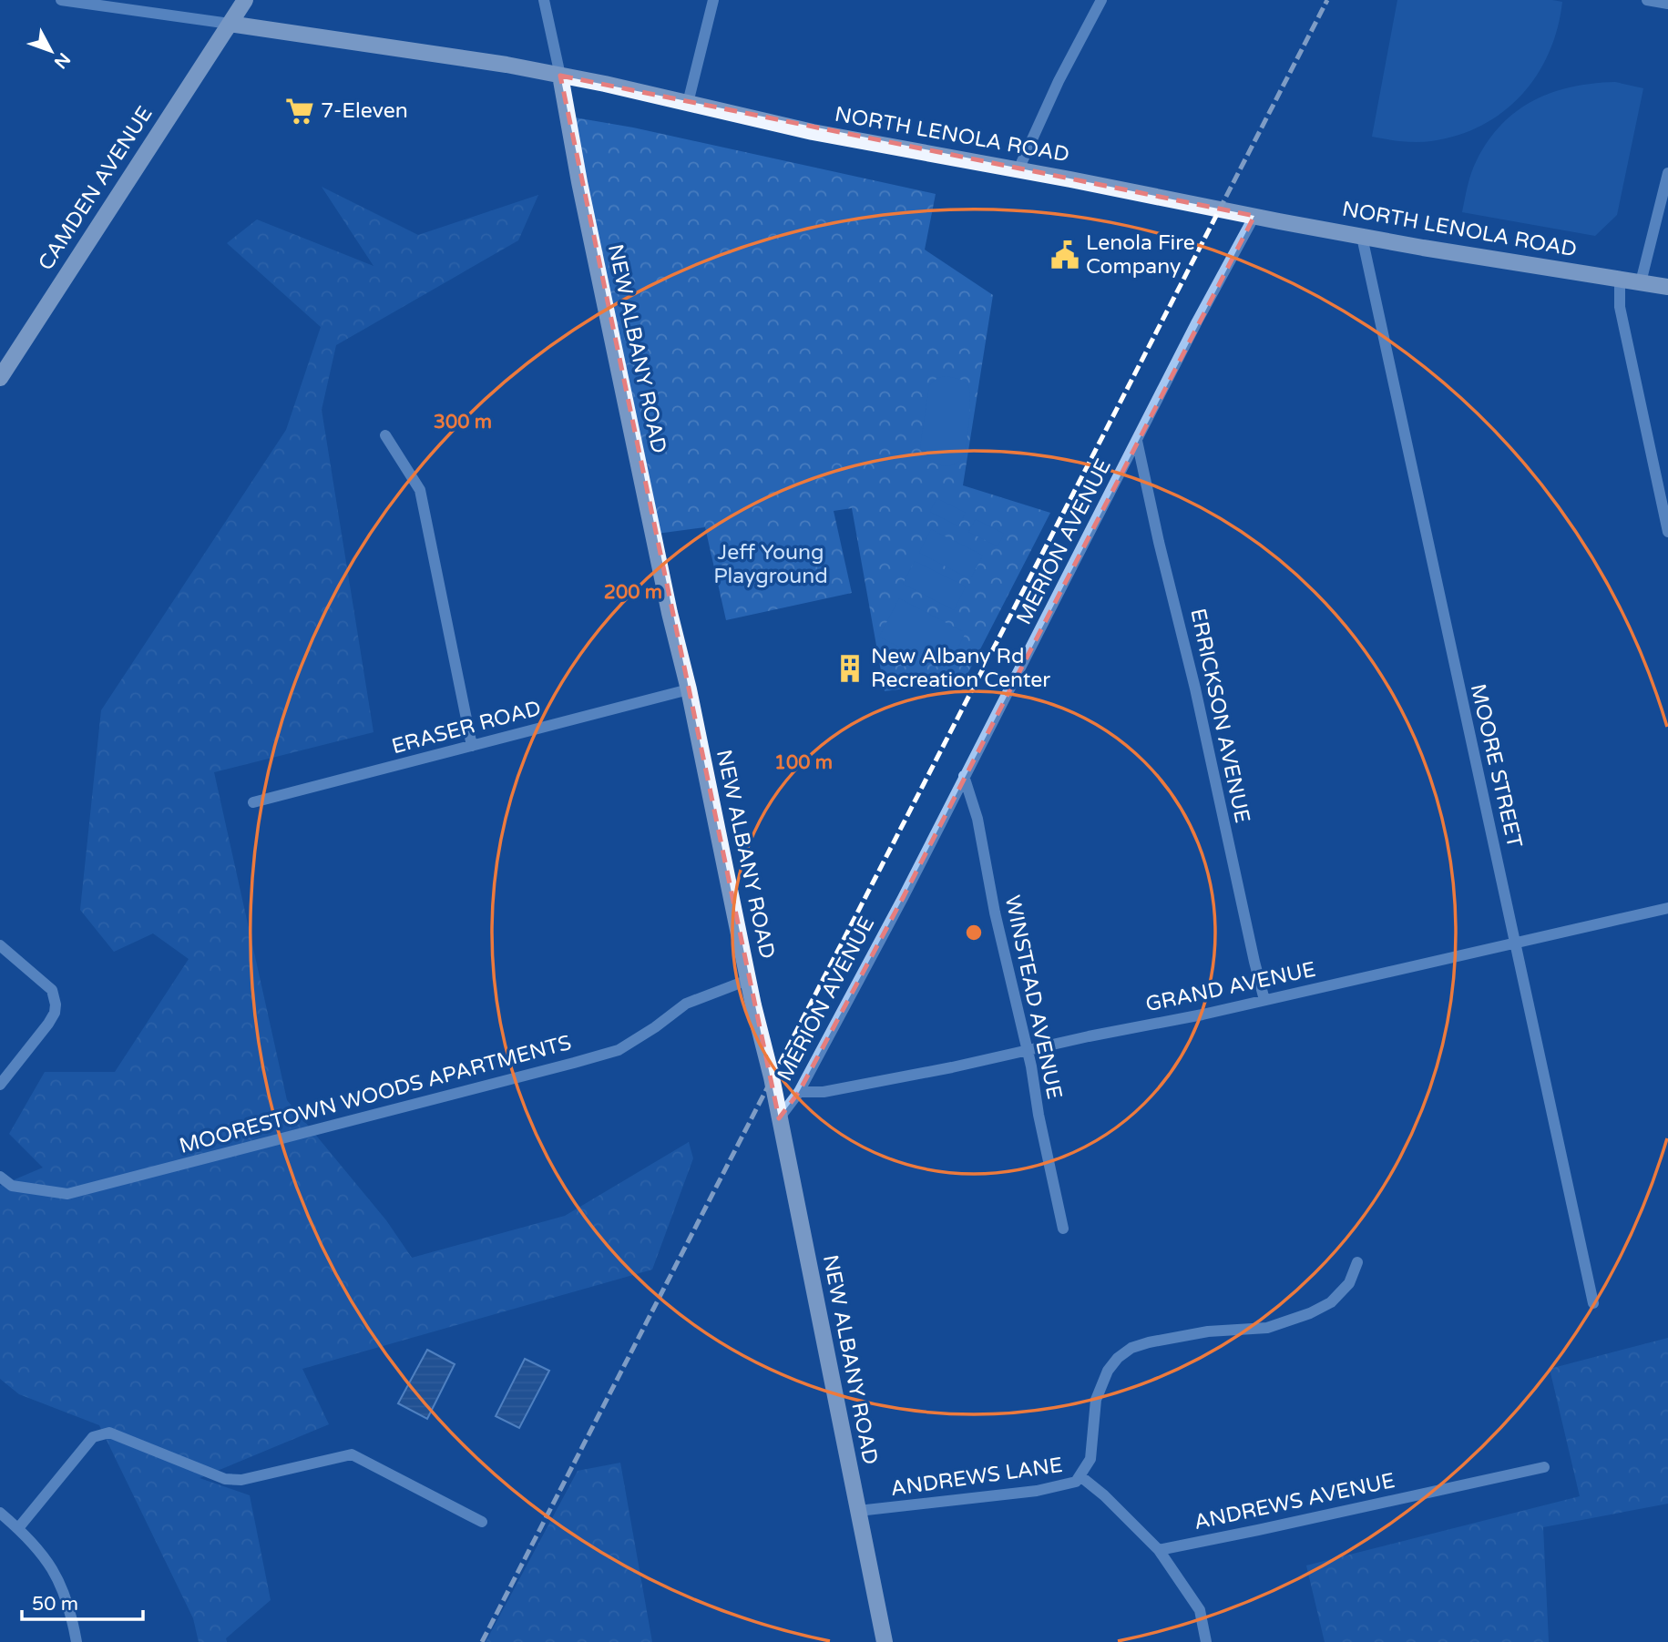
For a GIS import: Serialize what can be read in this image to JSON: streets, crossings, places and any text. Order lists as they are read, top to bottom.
{
  "streets": {
    "main road": ["NORTH LENOLA ROAD", "CAMDEN AVENUE", "NEW ALBANY ROAD"],
    "street": [
      "MERION AVENUE",
      "ERRICKSON AVENUE",
      "ERASER ROAD",
      "MOORE STREET",
      "GRAND AVENUE",
      "WINSTEAD AVENUE",
      "MOORESTOWN WOODS APARTMENTS",
      "ANDREWS LANE",
      "ANDREWS AVENUE"
    ]
  },
  "crossings": [
    ["NORTH LENOLA ROAD", "CAMDEN AVENUE"],
    ["NORTH LENOLA ROAD", "NEW ALBANY ROAD"],
    ["NORTH LENOLA ROAD", "MERION AVENUE"],
    ["NORTH LENOLA ROAD", "MOORE STREET"],
    ["NEW ALBANY ROAD", "MERION AVENUE"],
    ["NEW ALBANY ROAD", "ERASER ROAD"],
    ["NEW ALBANY ROAD", "MOORESTOWN WOODS APARTMENTS"],
    ["NEW ALBANY ROAD", "ANDREWS LANE"],
    ["MERION AVENUE", "ERRICKSON AVENUE"],
    ["MERION AVENUE", "GRAND AVENUE"],
    ["MERION AVENUE", "WINSTEAD AVENUE"],
    ["ERRICKSON AVENUE", "GRAND AVENUE"],
    ["MOORE STREET", "GRAND AVENUE"],
    ["GRAND AVENUE", "WINSTEAD AVENUE"]
  ],
  "parks": ["Jeff Young Playground"],
  "places": {
    "supermarket": ["7-Eleven"],
    "public building": ["Lenola Fire Company"],
    "building": ["New Albany Rd Recreation Center"]
  },
  "scale_bar": "50 m",
  "north": "bottom right",
  "rings": ["300 m", "200 m", "100 m"]
}
